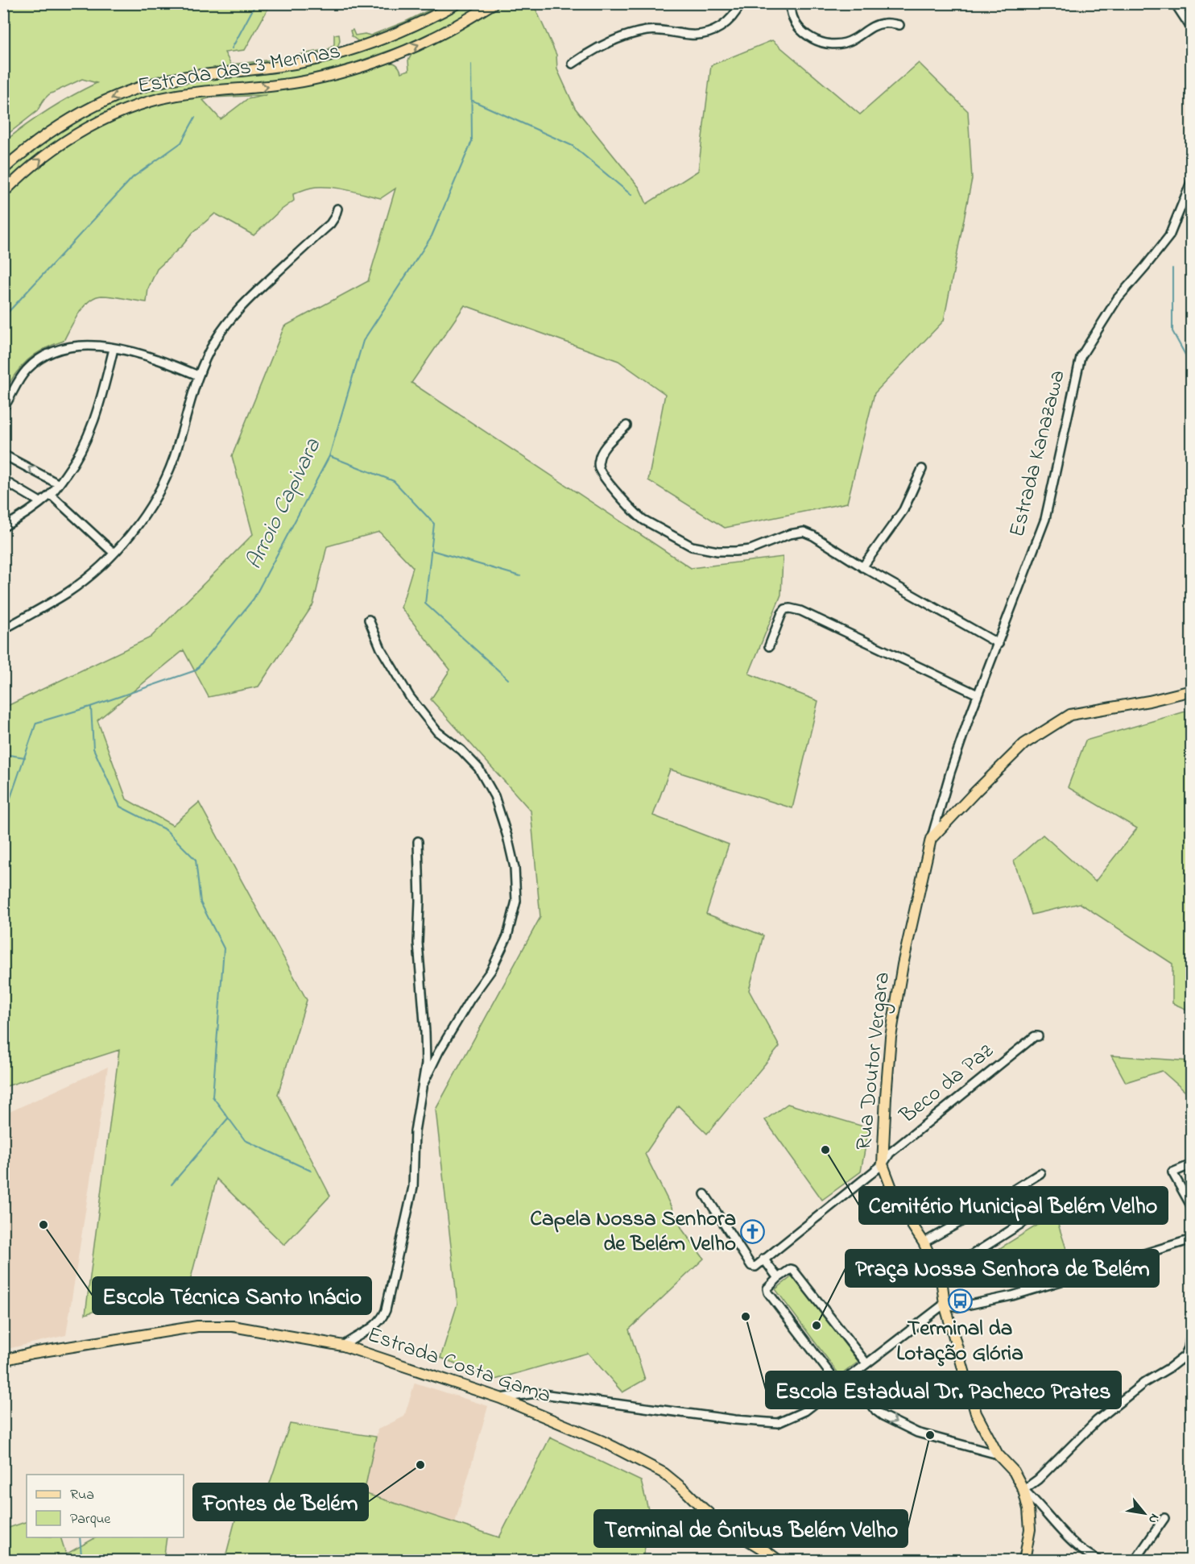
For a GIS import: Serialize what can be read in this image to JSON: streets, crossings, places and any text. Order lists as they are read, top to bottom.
{
  "streets": {
    "main road": ["Estrada das 3 Meninas", "Rua Doutor Vergara", "Estrada Costa Gama"],
    "street": ["Estrada Kanazawa", "Beco da Paz"]
  },
  "crossings": [
    ["Estrada Kanazawa", "Rua Doutor Vergara"],
    ["Rua Doutor Vergara", "Beco da Paz"]
  ],
  "water": ["Arroio Capivara"],
  "places": {
    "other": [
      "Cemitério Municipal Belém Velho",
      "Escola Técnica Santo Inácio",
      "Escola Estadual Dr. Pacheco Prates",
      "Praça Nossa Senhora de Belém",
      "Terminal de Ônibus Belém Velho",
      "Fontes de Belém"
    ],
    "church": ["Capela Nossa Senhora de Belém Velho"],
    "bus stop": ["Terminal da Lotação Glória"]
  },
  "legend": ["Rua", "Parque"],
  "north": "bottom right"
}
